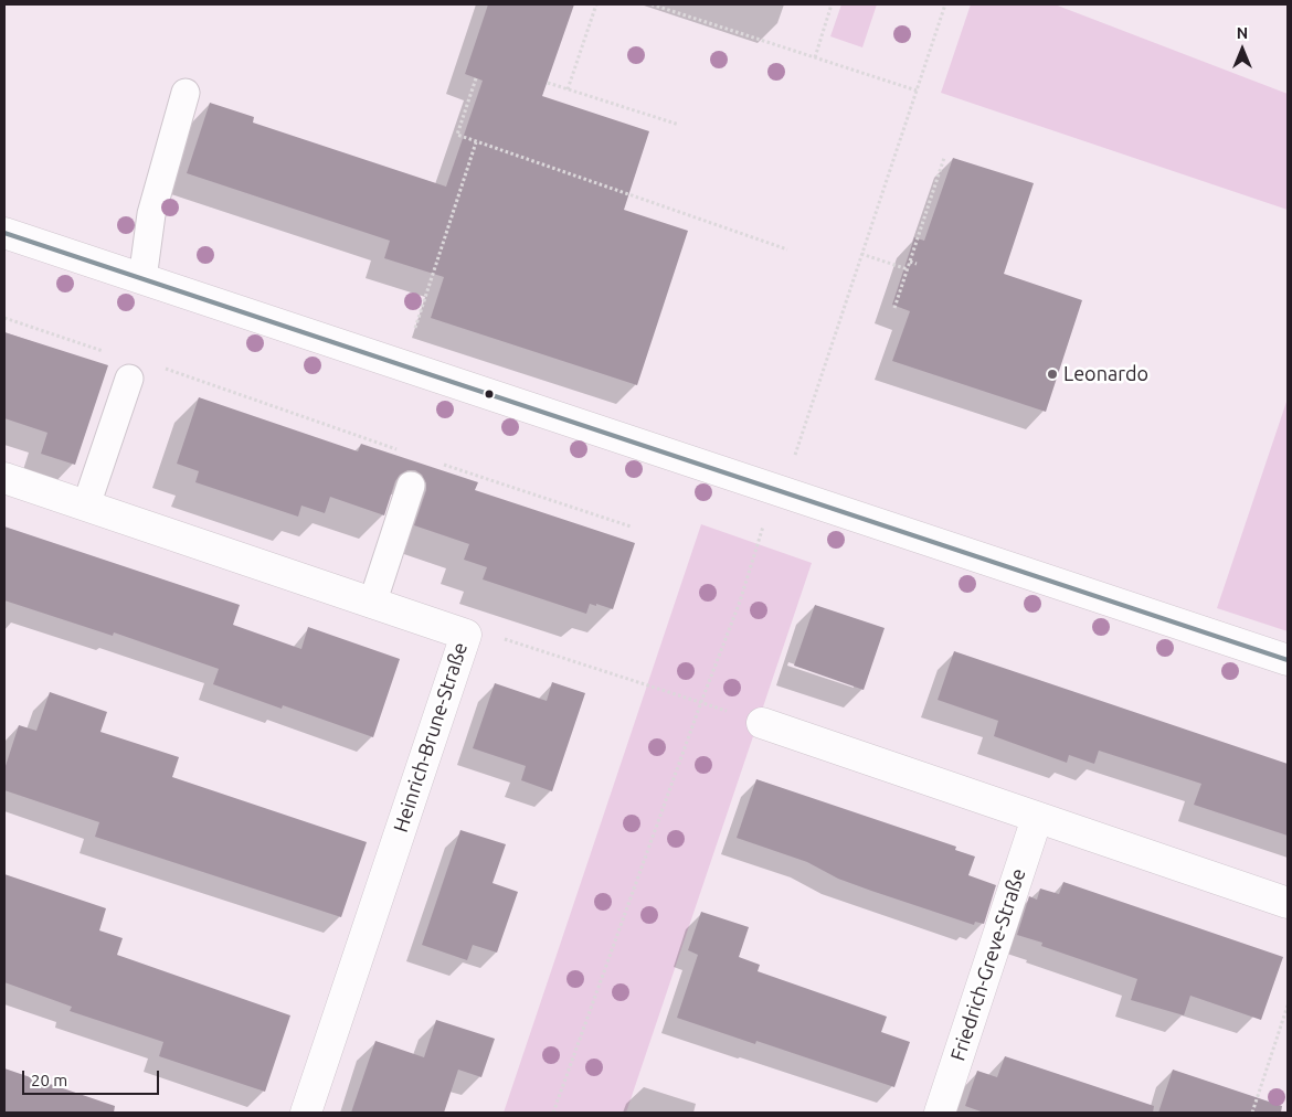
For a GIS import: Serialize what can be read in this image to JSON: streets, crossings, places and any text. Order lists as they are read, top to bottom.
{
  "streets": {
    "street": ["Heinrich-Brune-Straße", "Friedrich-Greve-Straße"]
  },
  "places": ["Leonardo"],
  "scale_bar": "20 m",
  "north": "top"
}
